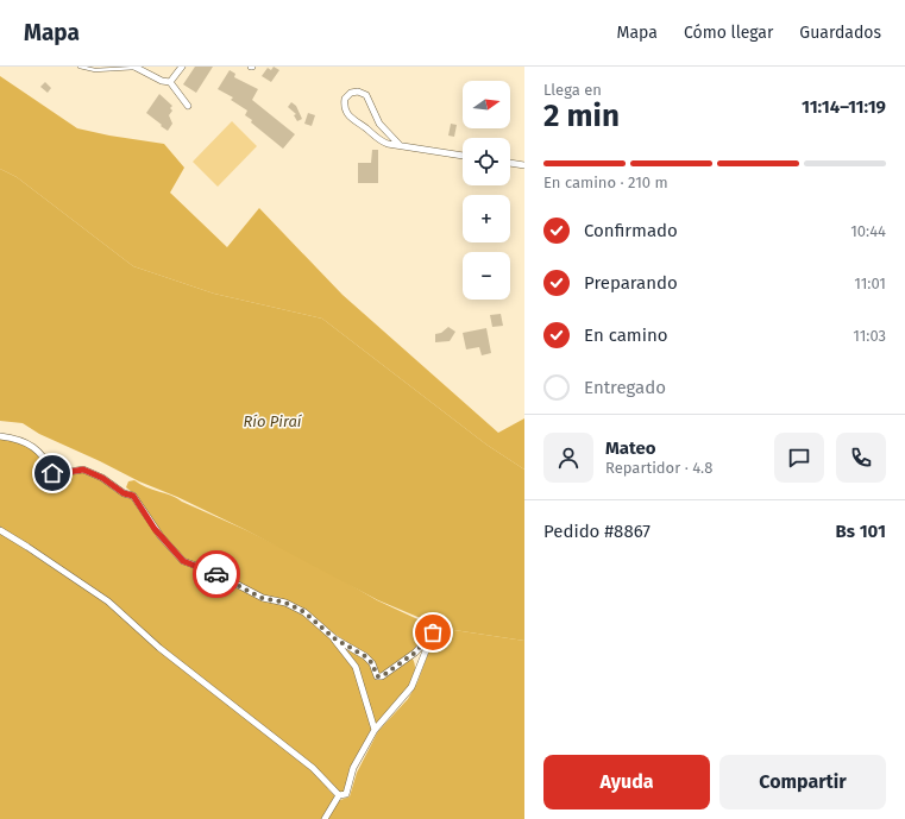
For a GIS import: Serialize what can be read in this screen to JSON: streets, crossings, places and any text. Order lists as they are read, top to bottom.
{
  "water": ["Río Piraí"],
  "north": "right",
  "page": {
    "header": "Mapa",
    "nav": ["Mapa", "Cómo llegar", "Guardados"],
    "heading": ["2 min", "Llega en", "11:14–11:19"],
    "panel": [
      "Mateo",
      "Repartidor · 4.8",
      "Pedido #8867",
      "Bs 101"
    ],
    "map_buttons": ["+", "−"],
    "bar": "En camino · 210 m",
    "list": [
      ["Confirmado", "10:44"],
      ["Preparando", "11:01"],
      ["En camino", "11:03"],
      "Entregado"
    ],
    "buttons": ["Ayuda", "Compartir"]
  }
}
